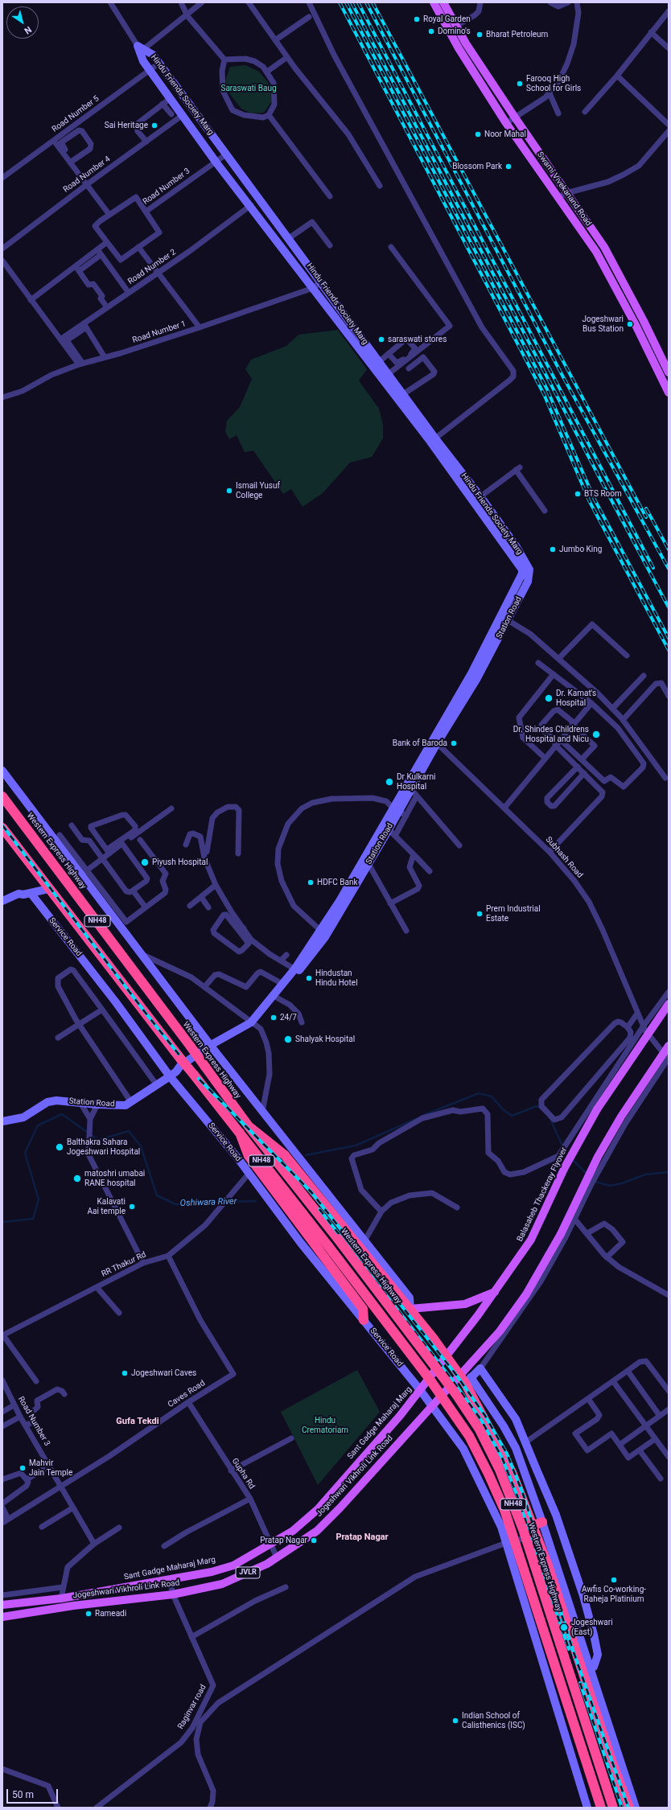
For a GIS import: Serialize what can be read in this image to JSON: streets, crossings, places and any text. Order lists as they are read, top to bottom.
{
  "streets": {
    "highway": ["Western Express Highway", "NH48"],
    "main road": [
      "Swami Vivekanand Road",
      "Balasaheb Thackeray Flyover",
      "Sant Gadge Maharaj Marg",
      "Jogeshwari Vikhroli Link Road",
      "JVLR"
    ],
    "street": [
      "Hindu Friends Society Marg",
      "Road Number 5",
      "Road Number 4",
      "Road Number 3",
      "Road Number 2",
      "Road Number 1",
      "Station Road",
      "Subhash Road",
      "Service Road",
      "RR Thakur Rd",
      "Caves Road",
      "Gupha Rd",
      "Raginvar road"
    ]
  },
  "crossings": [
    ["Hindu Friends Society Marg", "Road Number 5"],
    ["Hindu Friends Society Marg", "Road Number 4"],
    ["Hindu Friends Society Marg", "Road Number 3"],
    ["Hindu Friends Society Marg", "Road Number 2"],
    ["Hindu Friends Society Marg", "Road Number 1"],
    ["Hindu Friends Society Marg", "Station Road"],
    ["Road Number 3", "Caves Road"],
    ["Station Road", "Subhash Road"],
    ["Station Road", "Service Road"],
    ["Service Road", "RR Thakur Rd"],
    ["Service Road", "Sant Gadge Maharaj Marg"],
    ["Service Road", "Jogeshwari Vikhroli Link Road"],
    ["Balasaheb Thackeray Flyover", "Sant Gadge Maharaj Marg"],
    ["RR Thakur Rd", "Caves Road"],
    ["Caves Road", "Gupha Rd"],
    ["Sant Gadge Maharaj Marg", "Gupha Rd"],
    ["Sant Gadge Maharaj Marg", "Raginvar road"],
    ["Gupha Rd", "Jogeshwari Vikhroli Link Road"],
    ["Jogeshwari Vikhroli Link Road", "Raginvar road"]
  ],
  "districts": ["Gufa Tekdi", "Pratap Nagar"],
  "water": ["Oshiwara River"],
  "parks": ["Saraswati Baug", "Hindu Crematoriam"],
  "places": [
    "Royal Garden",
    "Domino's",
    "Bharat Petroleum",
    "Farooq High School for Girls",
    "Sai Heritage",
    "Noor Mahal",
    "Blossom Park",
    "Jogeshwari Bus Station",
    "saraswati stores",
    "Ismail Yusuf College",
    "BTS Room",
    "Jumbo King",
    "Dr. Kamat's Hospital",
    "Dr. Shindes Childrens Hospital and Nicu",
    "Bank of Baroda",
    "Dr Kulkarni Hospital",
    "Piyush Hospital",
    "HDFC Bank",
    "Prem Industrial Estate",
    "Hindustan Hindu Hotel",
    "24/7",
    "Shalyak Hospital",
    "Balthakra Sahara Jogeshwari Hospital",
    "matoshri umabai RANE hospital",
    "Kalavati Aai temple",
    "Jogeshwari Caves",
    "Mahvir Jain Temple",
    "Pratap Nagar",
    "Awfis Co-working- Raheja Platinium",
    "Rameadi",
    "Jogeshwari (East)",
    "Indian School of Calisthenics (ISC)"
  ],
  "scale_bar": "50 m",
  "north": "bottom right"
}
